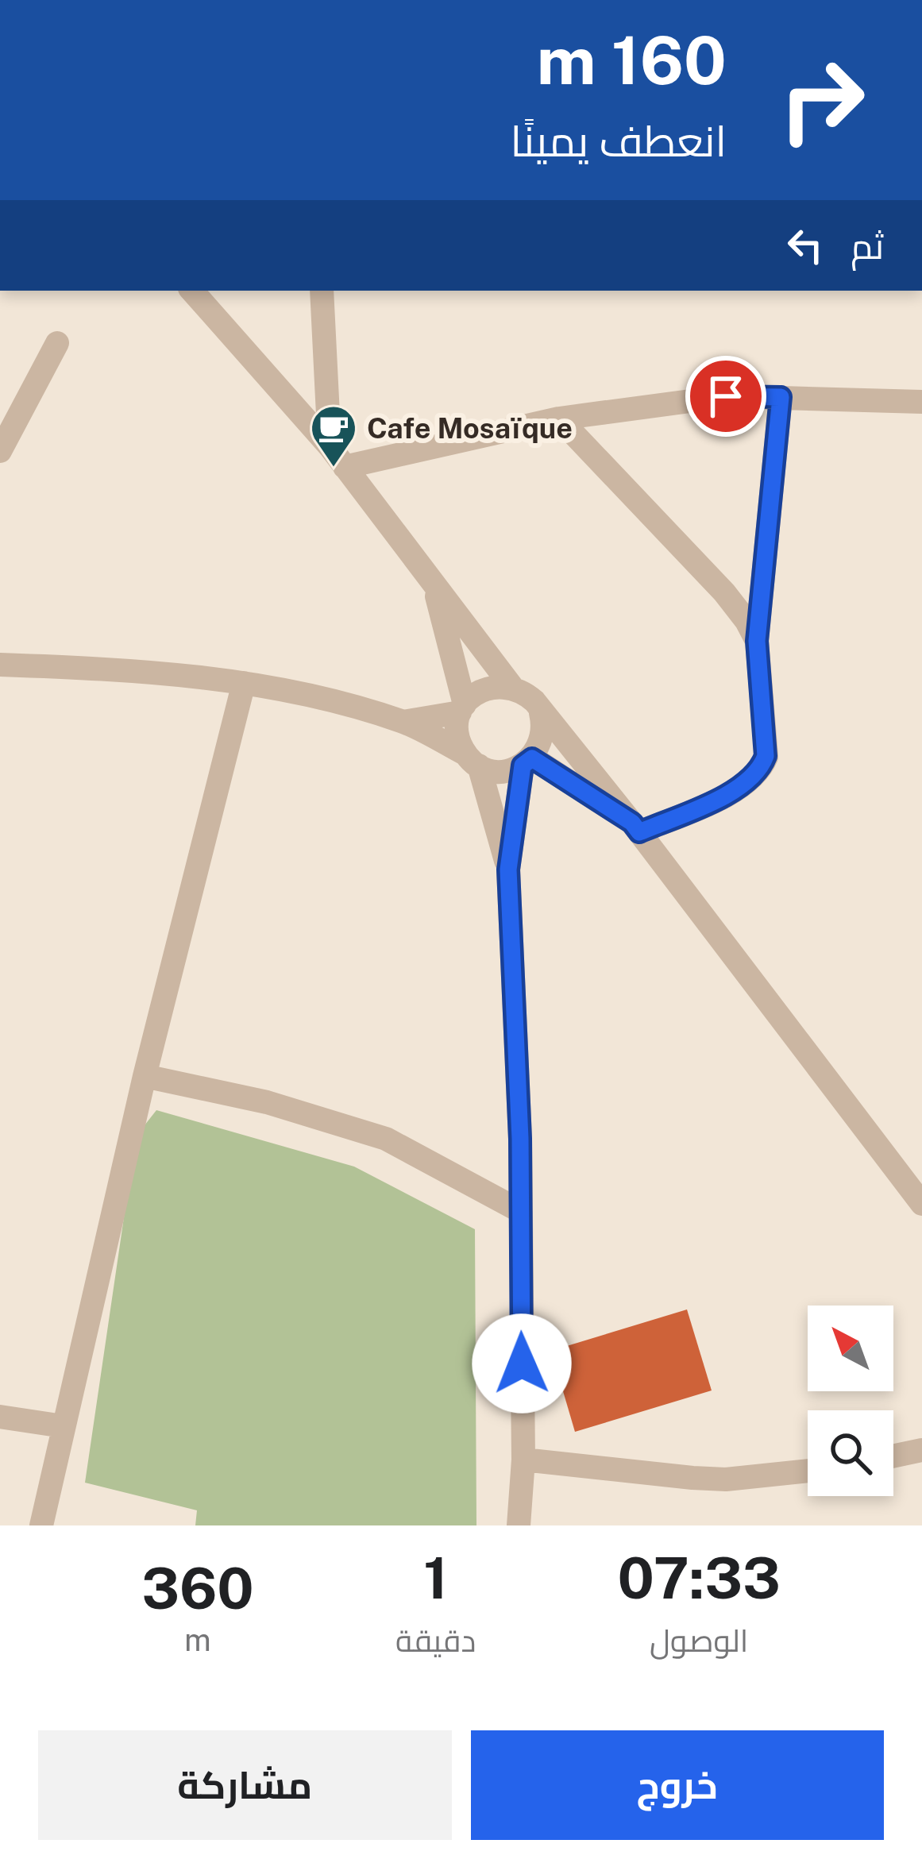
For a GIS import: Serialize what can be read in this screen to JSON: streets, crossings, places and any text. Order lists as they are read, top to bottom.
{
  "places": {
    "cafe": ["Cafe Mosaïque"]
  },
  "north": "top left",
  "page": {
    "turn": ["160 m", "انعطف يمينًا"],
    "then": "ثم",
    "eta": [
      "07:33",
      "الوصول",
      "1",
      "دقيقة",
      "360",
      "m"
    ],
    "buttons": ["خروج", "مشاركة"]
  }
}
